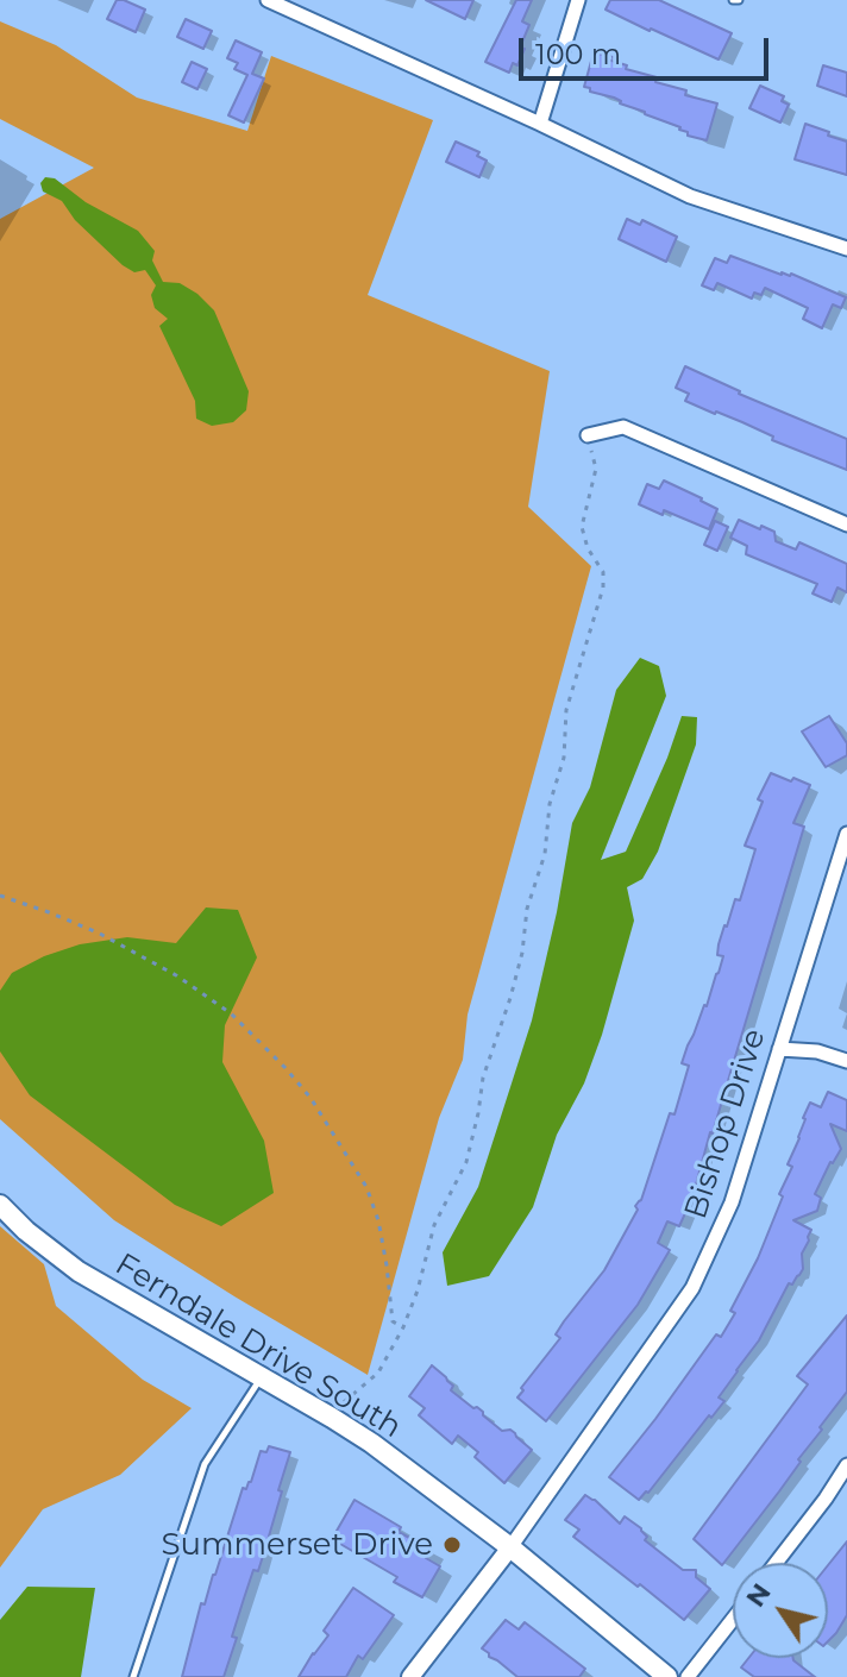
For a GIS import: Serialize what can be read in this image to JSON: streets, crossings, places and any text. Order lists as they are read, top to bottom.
{
  "streets": {
    "main road": ["Ferndale Drive South"],
    "street": ["Bishop Drive"]
  },
  "crossings": [
    ["Bishop Drive", "Ferndale Drive South"]
  ],
  "places": ["Summerset Drive"],
  "scale_bar": "100 m",
  "north": "top left"
}
